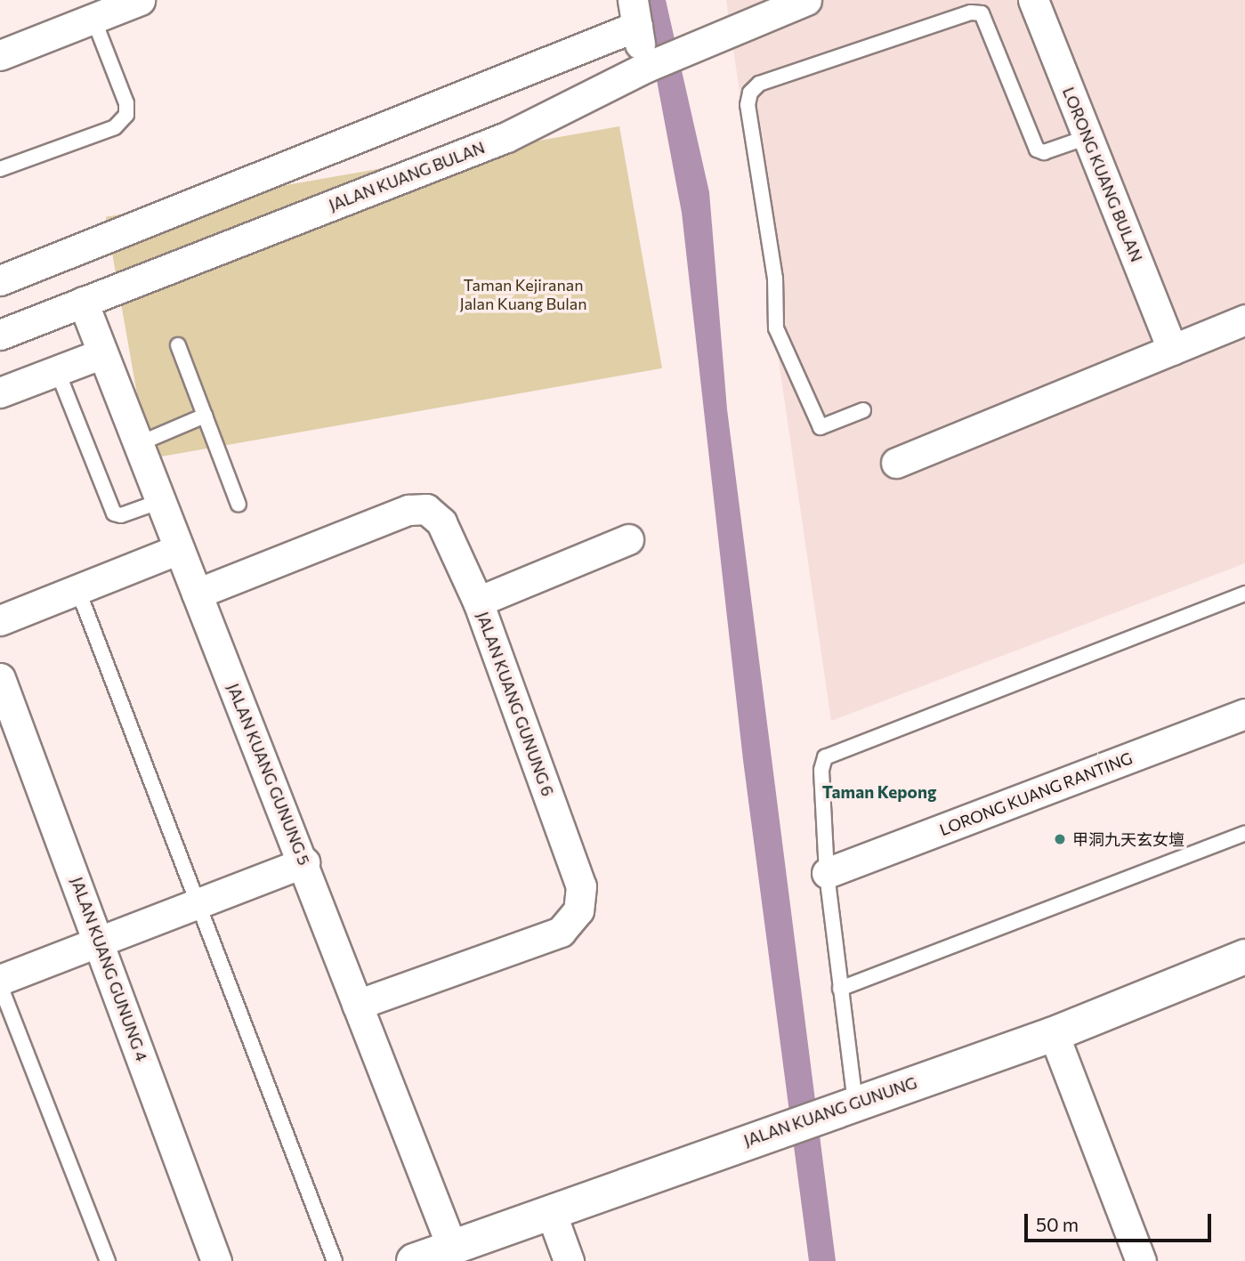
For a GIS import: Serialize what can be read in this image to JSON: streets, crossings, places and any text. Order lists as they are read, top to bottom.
{
  "streets": {
    "street": [
      "LORONG KUANG BULAN",
      "JALAN KUANG BULAN",
      "JALAN KUANG GUNUNG 6",
      "JALAN KUANG GUNUNG 5",
      "LORONG KUANG RANTING",
      "JALAN KUANG GUNUNG 4",
      "JALAN KUANG GUNUNG"
    ]
  },
  "crossings": [
    ["JALAN KUANG BULAN", "JALAN KUANG GUNUNG 5"],
    ["JALAN KUANG GUNUNG 6", "JALAN KUANG GUNUNG 5"],
    ["JALAN KUANG GUNUNG 5", "JALAN KUANG GUNUNG"]
  ],
  "districts": ["Taman Kepong"],
  "parks": ["Taman Kejiranan Jalan Kuang Bulan"],
  "places": ["甲洞九天玄女壇"],
  "scale_bar": "50 m"
}
